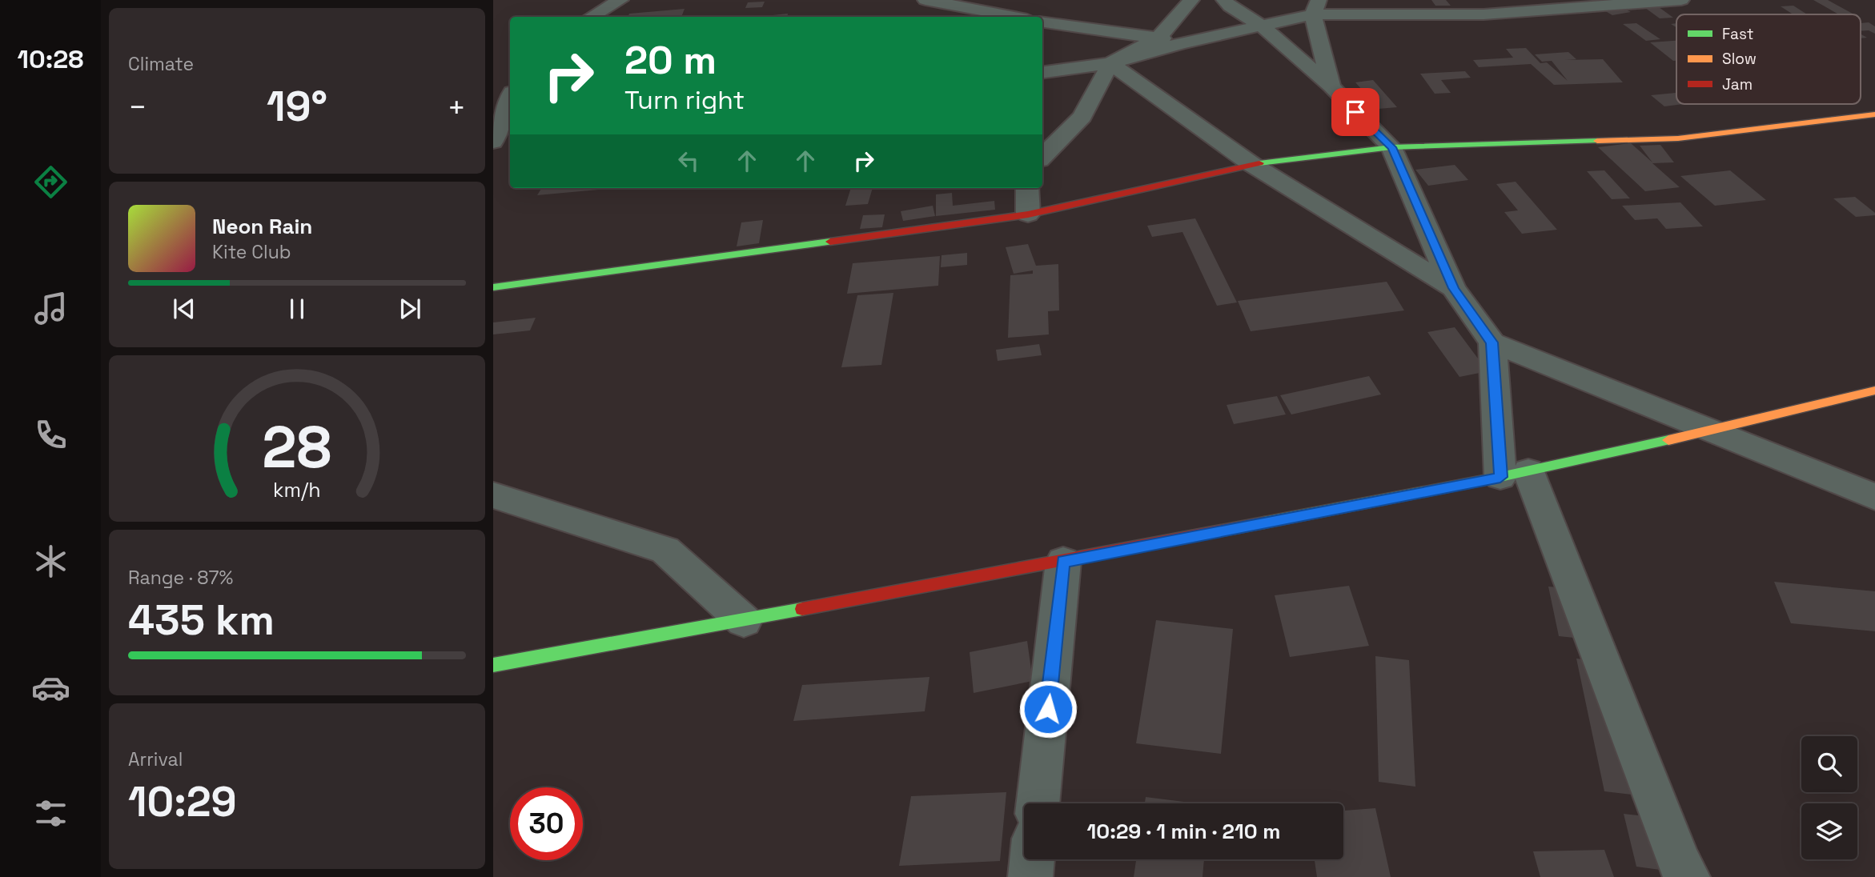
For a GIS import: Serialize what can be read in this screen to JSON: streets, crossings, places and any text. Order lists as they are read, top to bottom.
{
  "legend": ["Fast", "Slow", "Jam"],
  "page": {
    "tabs": "10:28",
    "tile": [
      "Climate",
      ["Range · 87%", "435 km"],
      ["Arrival", "10:29"]
    ],
    "turn": ["20 m", "Turn right"],
    "heat": ["−", "19°", "+"],
    "song": ["Neon Rain", "Kite Club"],
    "limit": "30",
    "trip": "10:29 · 1 min · 210 m",
    "gauge": ["28", "km/h"]
  }
}
